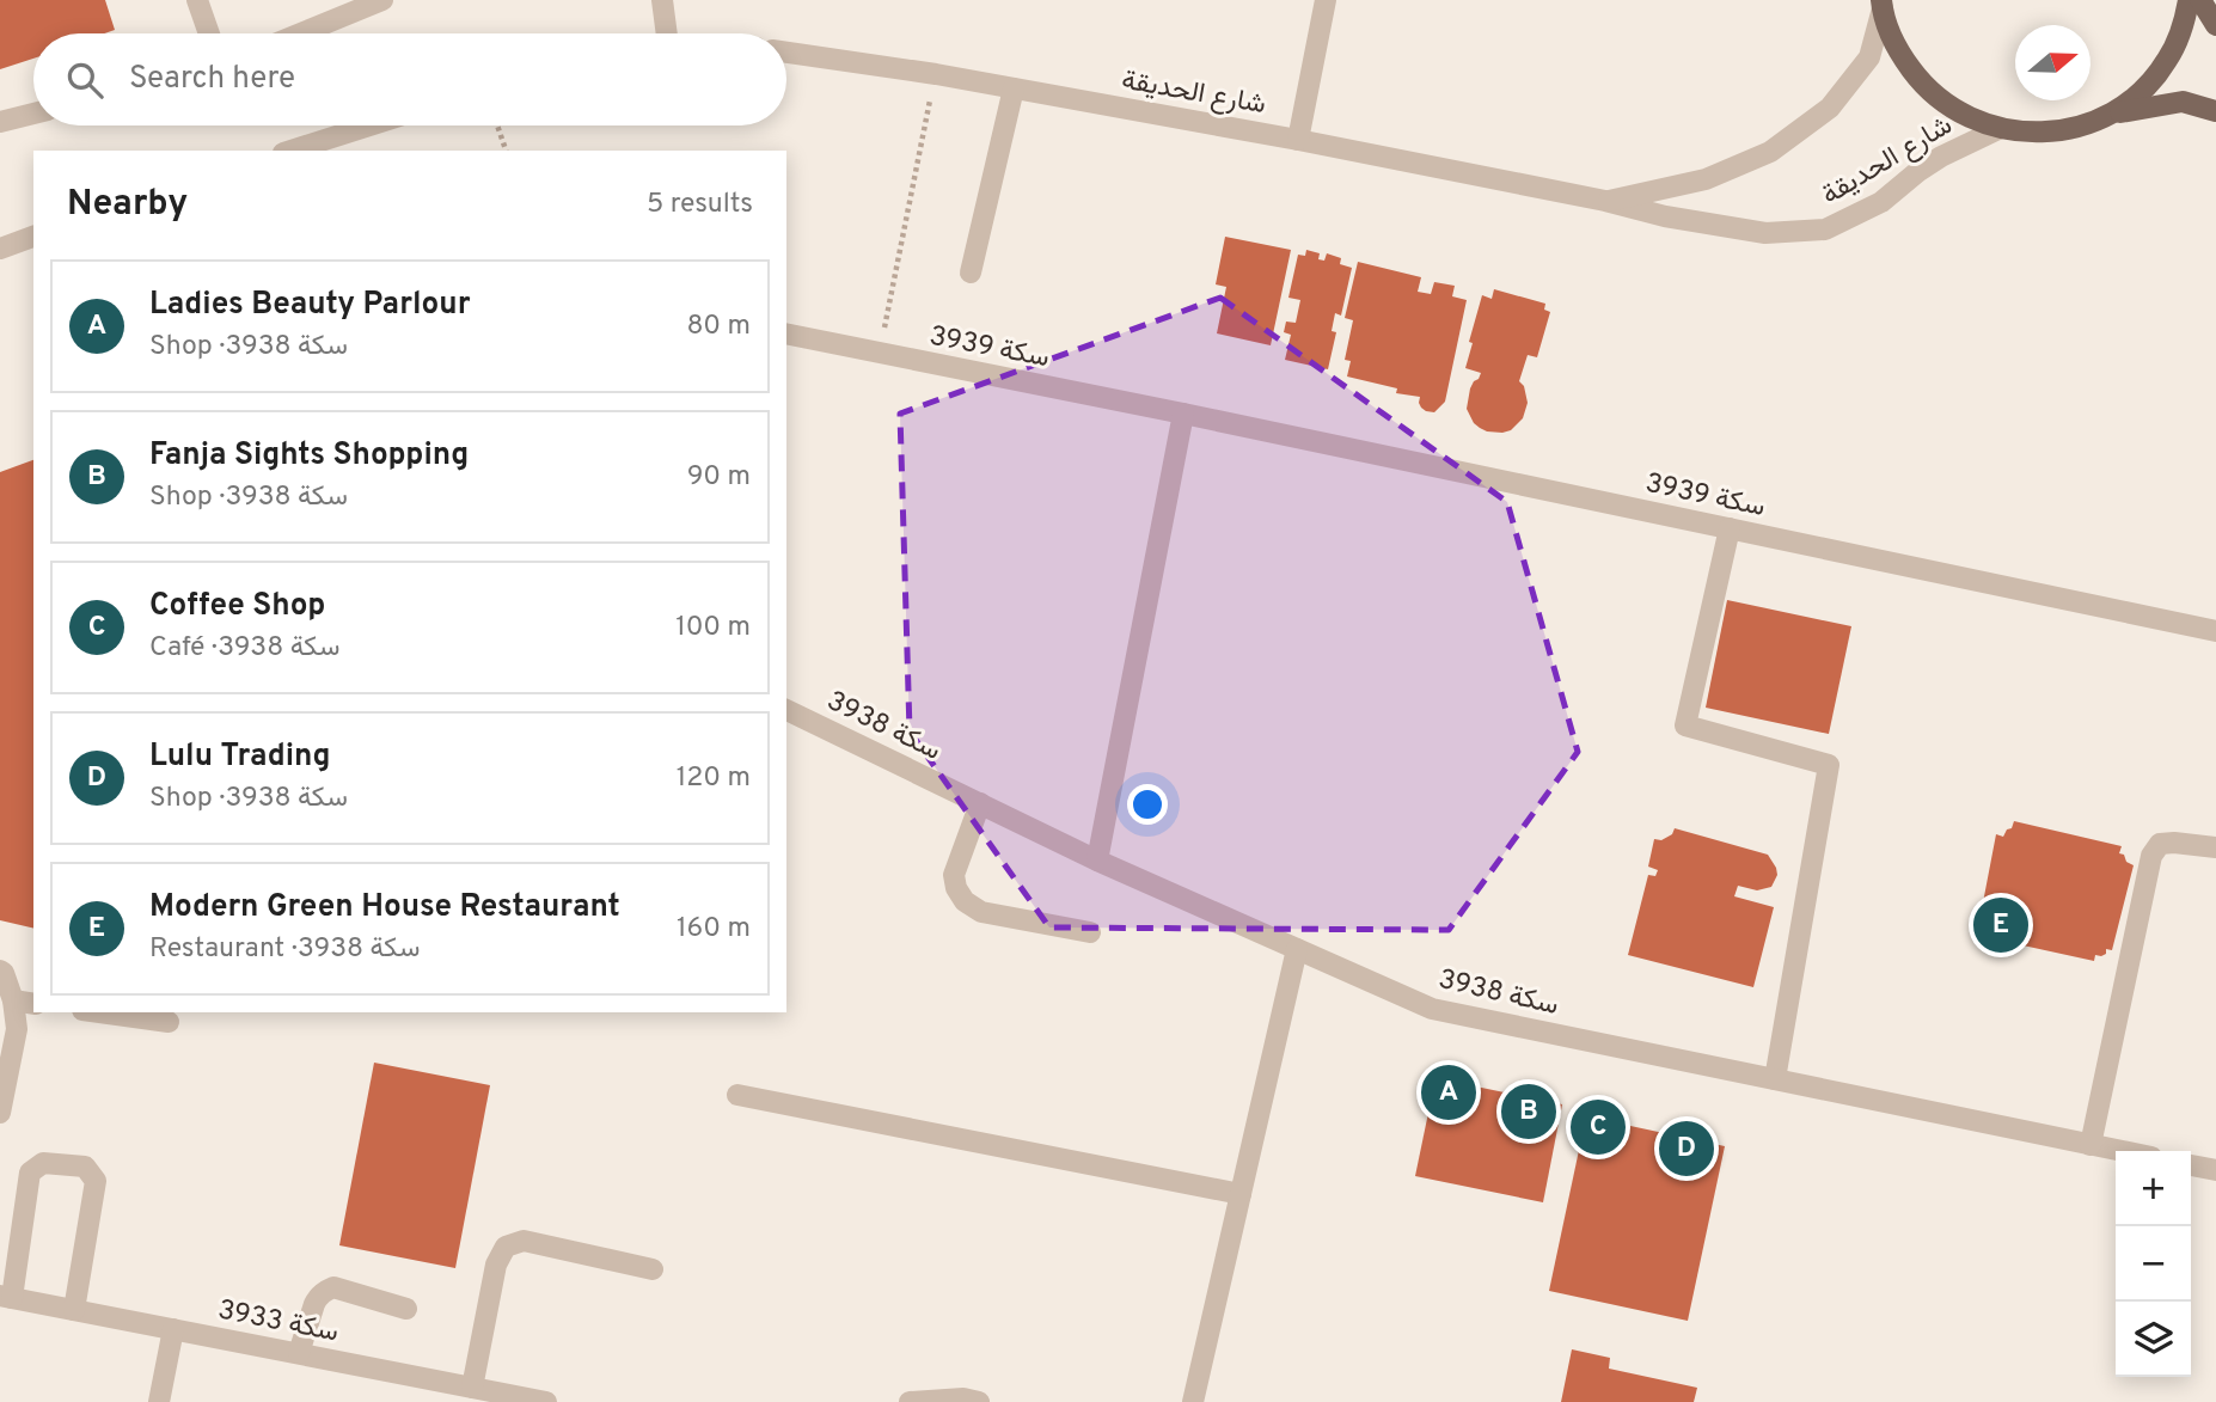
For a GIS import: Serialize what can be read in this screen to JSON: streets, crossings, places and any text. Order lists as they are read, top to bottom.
{
  "streets": {
    "street": [
      "شارع الحديقة",
      "سكة 3939",
      "سكة 3938",
      "سكة 3933"
    ]
  },
  "north": "right",
  "page": {
    "search": "Search here",
    "heading": ["Nearby", "5 results"],
    "list": [
      {
        "mark": "A",
        "name": "Ladies Beauty Parlour",
        "note": "Shop · سكة 3938",
        "value": "80 m"
      },
      {
        "mark": "B",
        "name": "Fanja Sights Shopping",
        "note": "Shop · سكة 3938",
        "value": "90 m"
      },
      {
        "mark": "C",
        "name": "Coffee Shop",
        "note": "Café · سكة 3938",
        "value": "100 m"
      },
      {
        "mark": "D",
        "name": "Lulu Trading",
        "note": "Shop · سكة 3938",
        "value": "120 m"
      },
      {
        "mark": "E",
        "name": "Modern Green House Restaurant",
        "note": "Restaurant · سكة 3938",
        "value": "160 m"
      }
    ],
    "pins": [
      "E",
      "A",
      "B",
      "C",
      "D"
    ],
    "map_buttons": ["+", "−"]
  }
}
